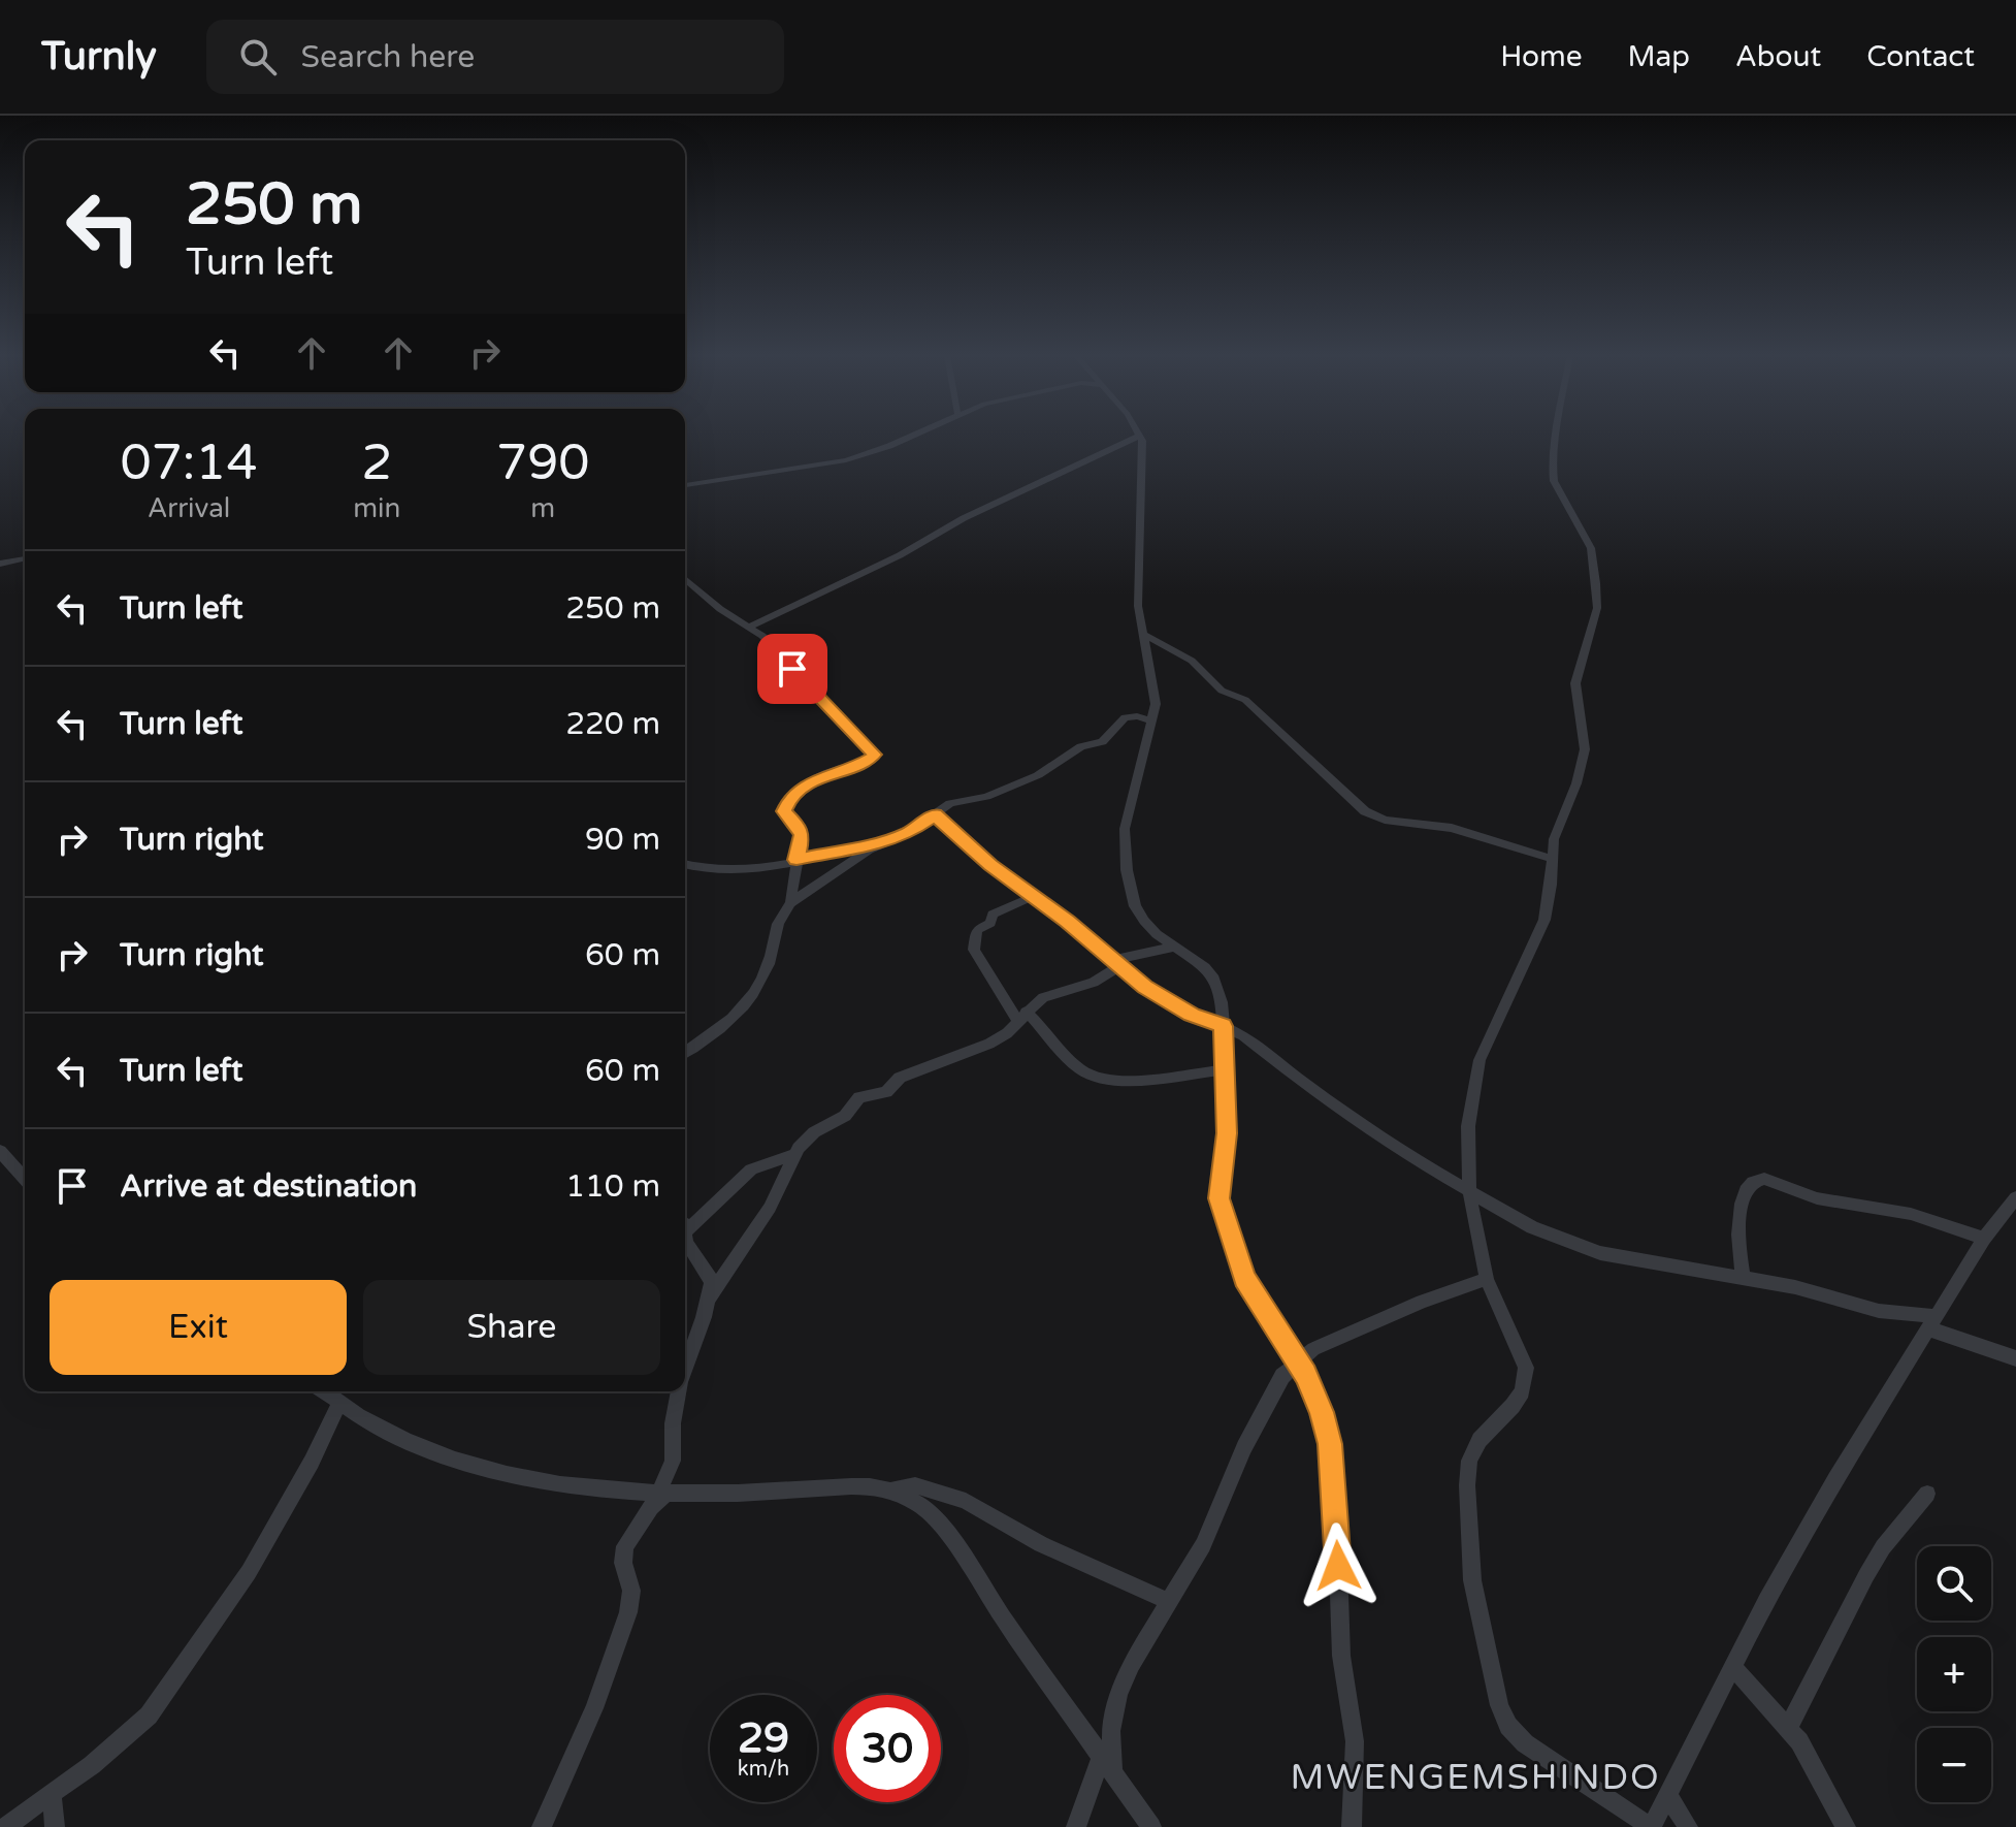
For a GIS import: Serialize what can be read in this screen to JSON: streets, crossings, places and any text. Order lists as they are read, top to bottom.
{
  "districts": ["MWENGEMSHINDO"],
  "page": {
    "header": "Turnly",
    "search": "Search here",
    "nav": [
      "Home",
      "Map",
      "About",
      "Contact"
    ],
    "turn": ["250 m", "Turn left"],
    "eta": [
      "07:14",
      "Arrival",
      "2",
      "min",
      "790",
      "m"
    ],
    "list": [
      {
        "name": "Turn left",
        "value": "250 m"
      },
      {
        "name": "Turn left",
        "value": "220 m"
      },
      {
        "name": "Turn right",
        "value": "90 m"
      },
      {
        "name": "Turn right",
        "value": "60 m"
      },
      {
        "name": "Turn left",
        "value": "60 m"
      },
      {
        "name": "Arrive at destination",
        "value": "110 m"
      }
    ],
    "buttons": ["Exit", "Share"],
    "map_buttons": ["+", "−"],
    "speed": "29 km/h",
    "limit": "30"
  }
}
